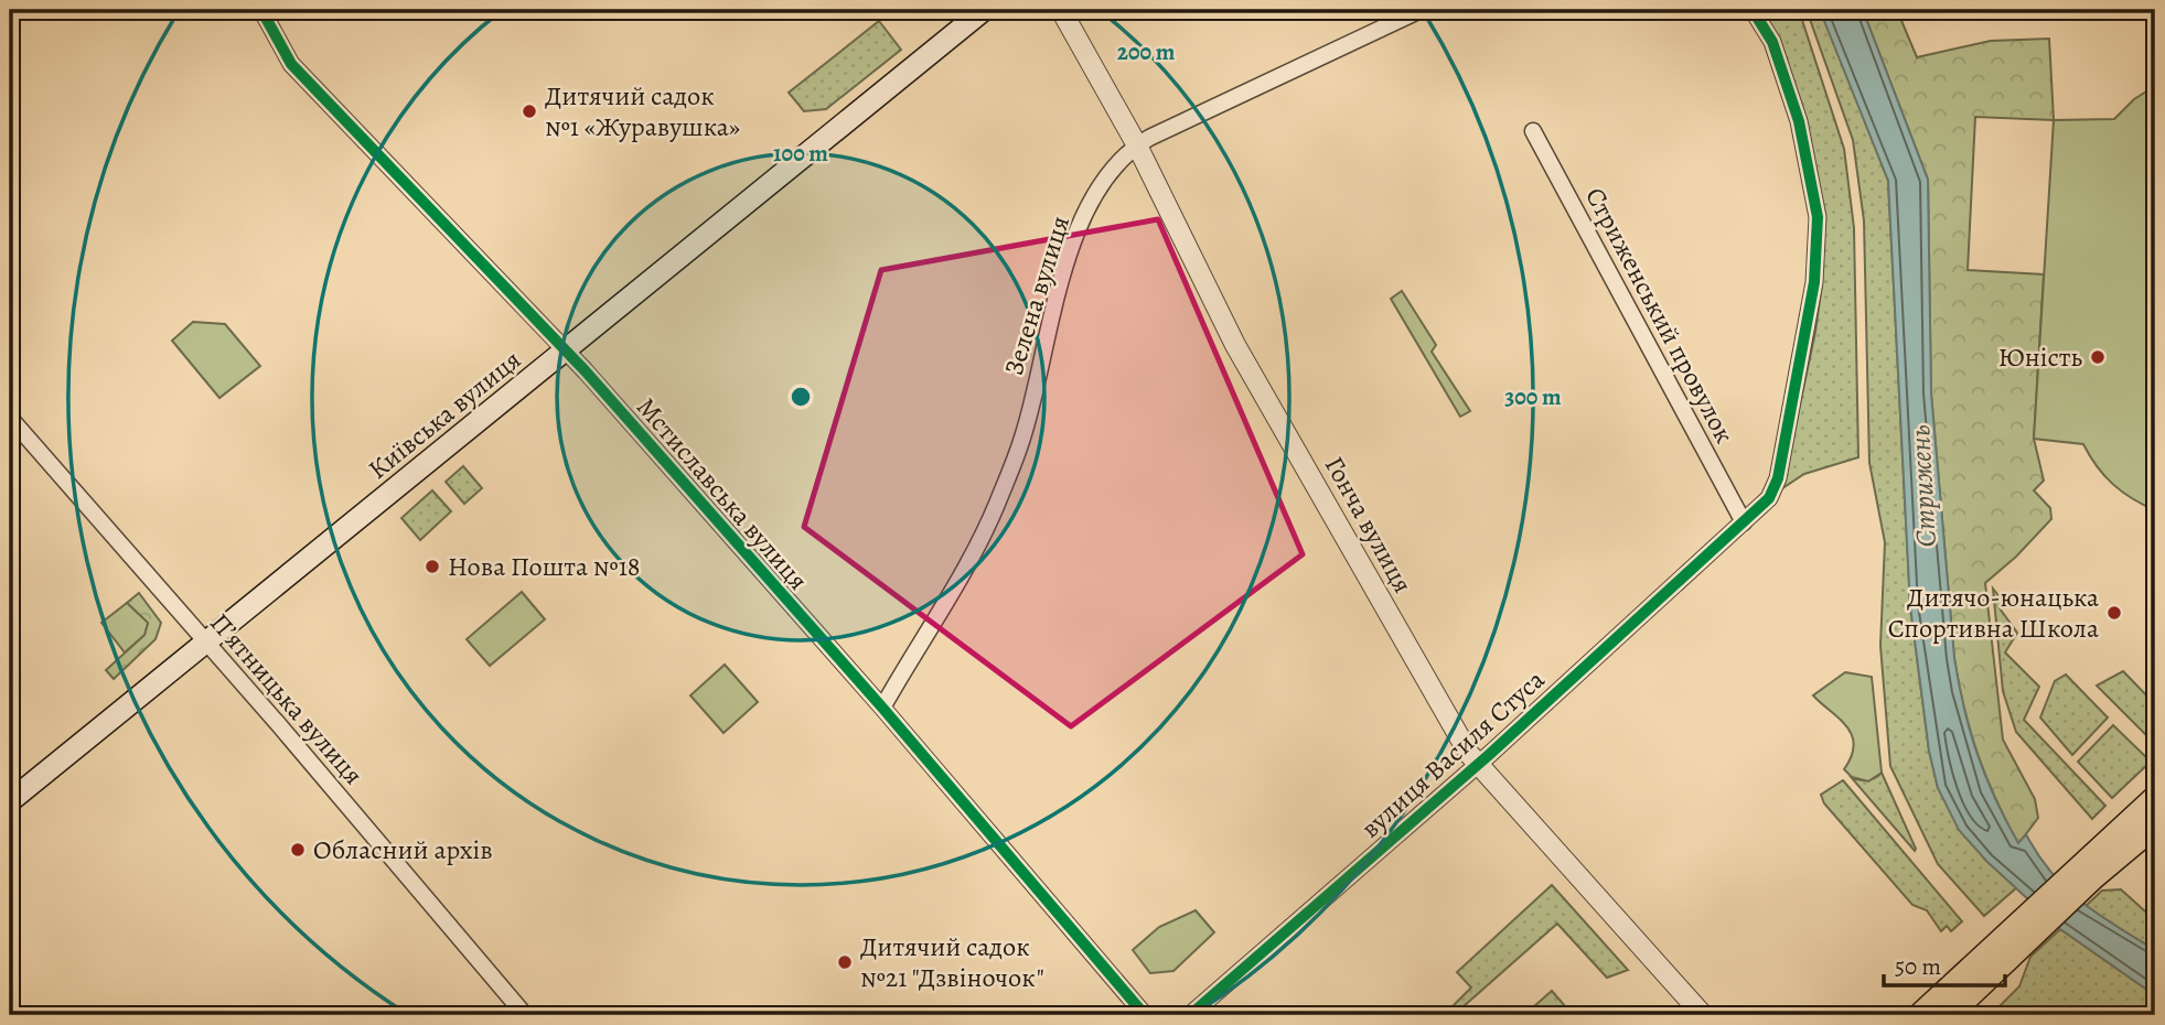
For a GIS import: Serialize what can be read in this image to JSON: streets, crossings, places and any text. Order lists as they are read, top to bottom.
{
  "streets": {
    "main road": ["Київська вулиця"],
    "street": [
      "Зелена вулиця",
      "Стриженський провулок",
      "Мстиславська вулиця",
      "Гонча вулиця",
      "Пʼятницька вулиця",
      "вулиця Василя Стуса"
    ]
  },
  "crossings": [
    ["Зелена вулиця", "Мстиславська вулиця"],
    ["Зелена вулиця", "Гонча вулиця"],
    ["Стриженський провулок", "вулиця Василя Стуса"],
    ["Київська вулиця", "Мстиславська вулиця"],
    ["Київська вулиця", "Пʼятницька вулиця"],
    ["Гонча вулиця", "вулиця Василя Стуса"]
  ],
  "water": ["Стрижень"],
  "places": [
    "Дитячий садок №1 «Журавушка»",
    "Юність",
    "Нова Пошта №18",
    "Дитячо-юнацька Спортивна Школа",
    "Обласний архів",
    "Дитячий садок №21 \"Дзвіночок\""
  ],
  "scale_bar": "50 m",
  "rings": ["200 m", "100 m", "300 m"]
}
